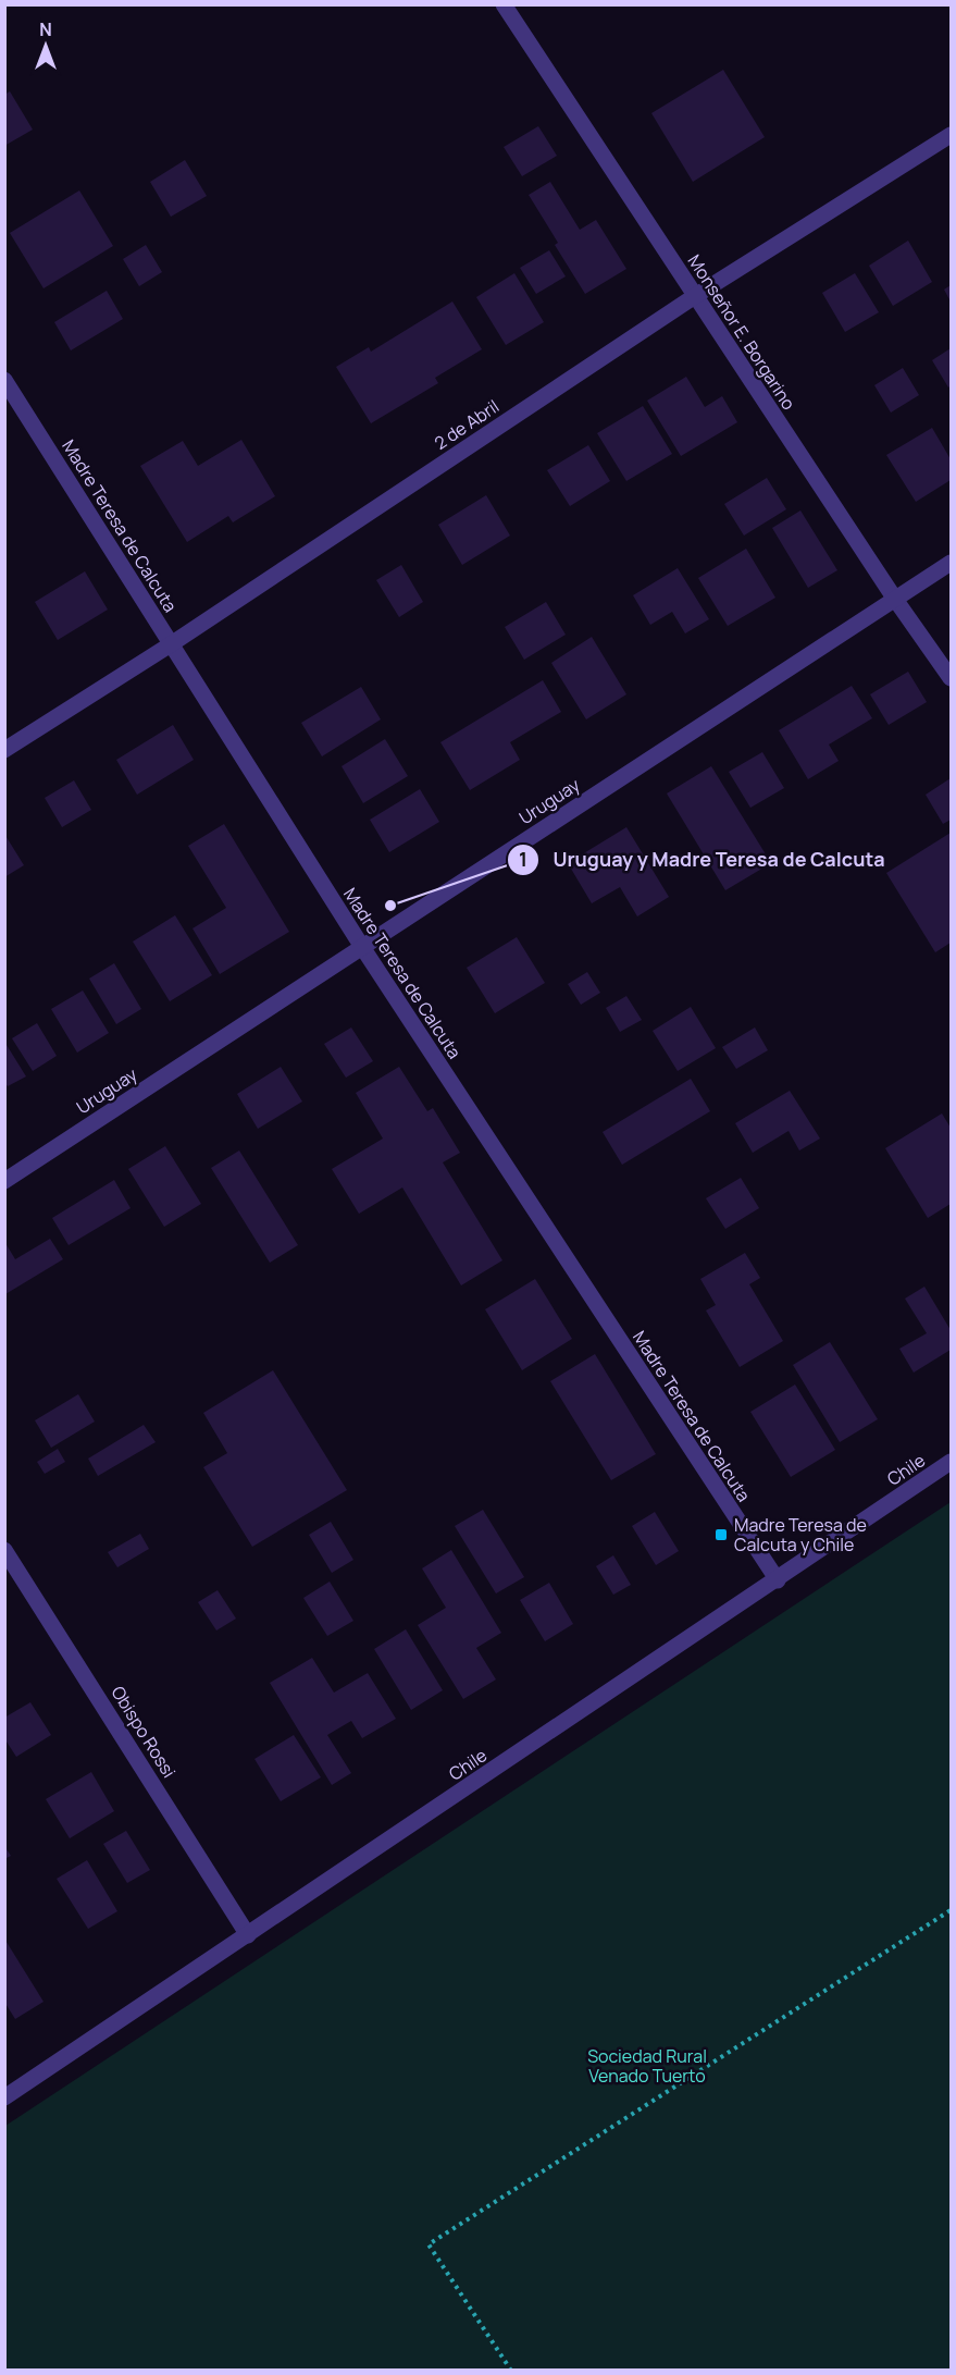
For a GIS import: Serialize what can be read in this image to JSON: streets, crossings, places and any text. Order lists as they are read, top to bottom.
{
  "streets": {
    "street": [
      "Monseñor E. Borgarino",
      "2 de Abril",
      "Madre Teresa de Calcuta",
      "Uruguay",
      "Chile",
      "Obispo Rossi"
    ]
  },
  "crossings": [
    ["Monseñor E. Borgarino", "2 de Abril"],
    ["Monseñor E. Borgarino", "Uruguay"],
    ["2 de Abril", "Madre Teresa de Calcuta"],
    ["Madre Teresa de Calcuta", "Uruguay"],
    ["Madre Teresa de Calcuta", "Chile"],
    ["Chile", "Obispo Rossi"]
  ],
  "parks": ["Sociedad Rural Venado Tuerto"],
  "places": {
    "other": ["Uruguay y Madre Teresa de Calcuta"],
    "transit": ["Madre Teresa de Calcuta y Chile"]
  },
  "north": "top"
}
